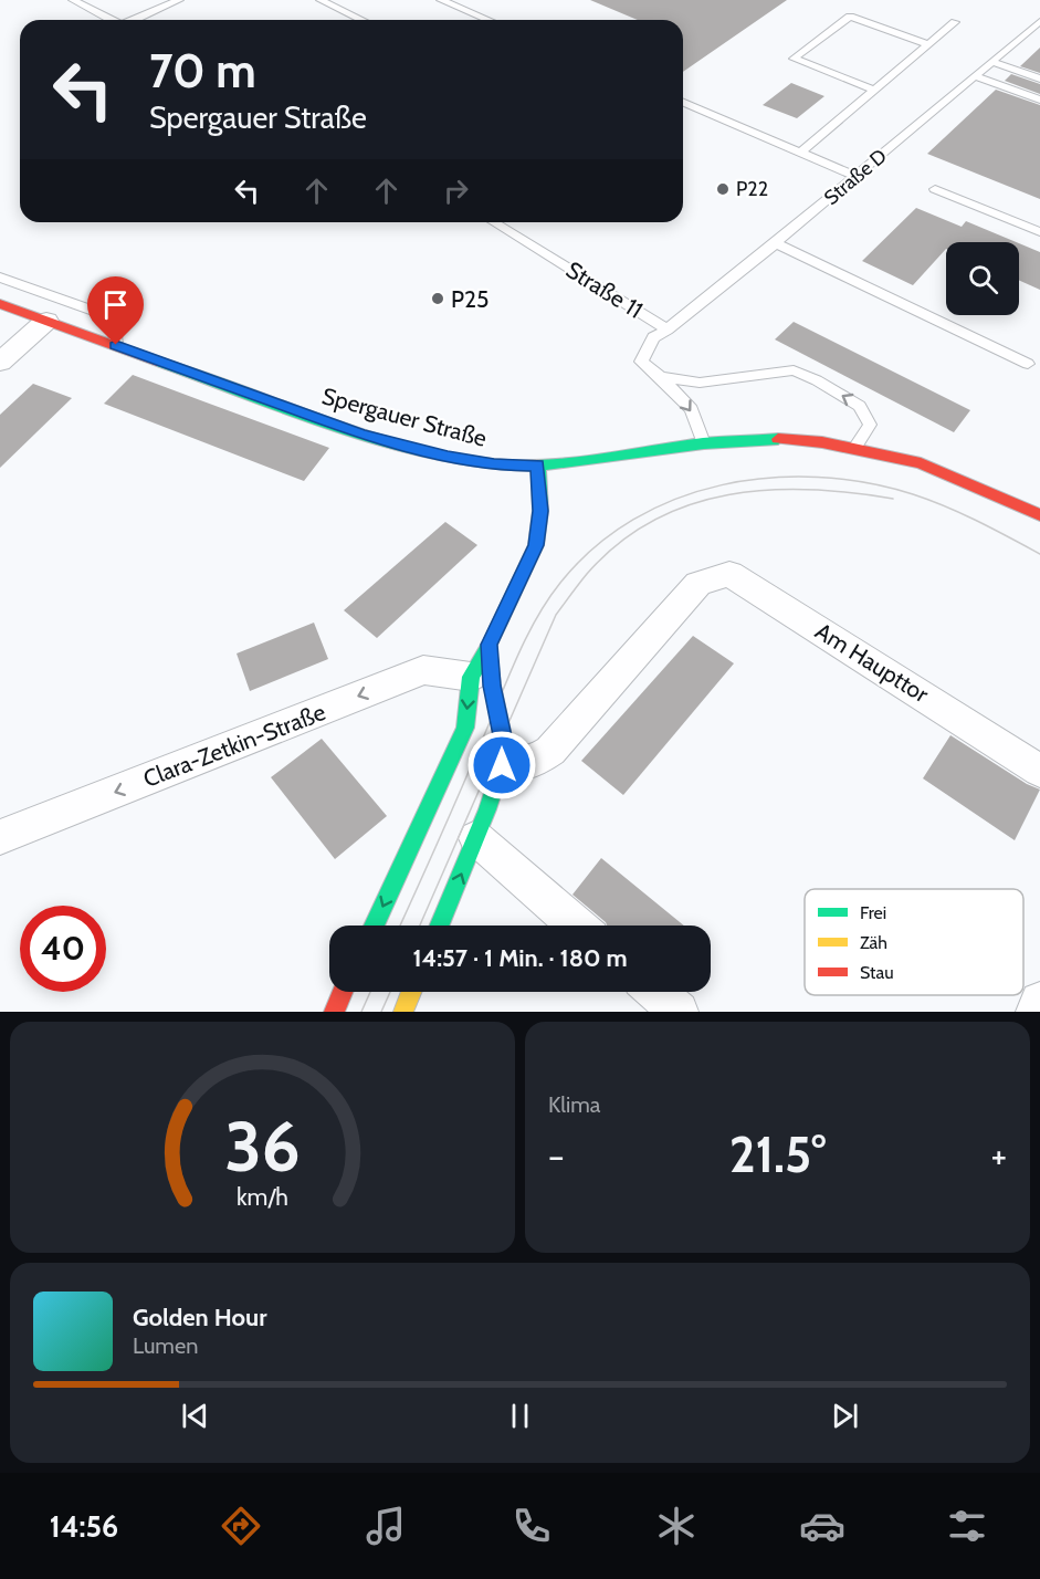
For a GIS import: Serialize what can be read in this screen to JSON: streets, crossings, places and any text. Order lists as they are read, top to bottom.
{
  "streets": {
    "main road": ["Spergauer Straße"],
    "street": ["Am Haupttor", "Clara-Zetkin-Straße"],
    "lane": ["Straße D", "Straße 11"]
  },
  "crossings": [
    ["Straße D", "Straße 11"]
  ],
  "one_way": ["Clara-Zetkin-Straße"],
  "places": ["P22", "P25"],
  "legend": ["Frei", "Zäh", "Stau"],
  "page": {
    "turn": ["70 m", "Spergauer Straße"],
    "limit": "40",
    "trip": "14:57 · 1 Min. · 180 m",
    "tile": "Klima",
    "heat": ["−", "21.5°", "+"],
    "song": ["Golden Hour", "Lumen"],
    "tabs": "14:56",
    "gauge": ["36", "km/h"]
  }
}
